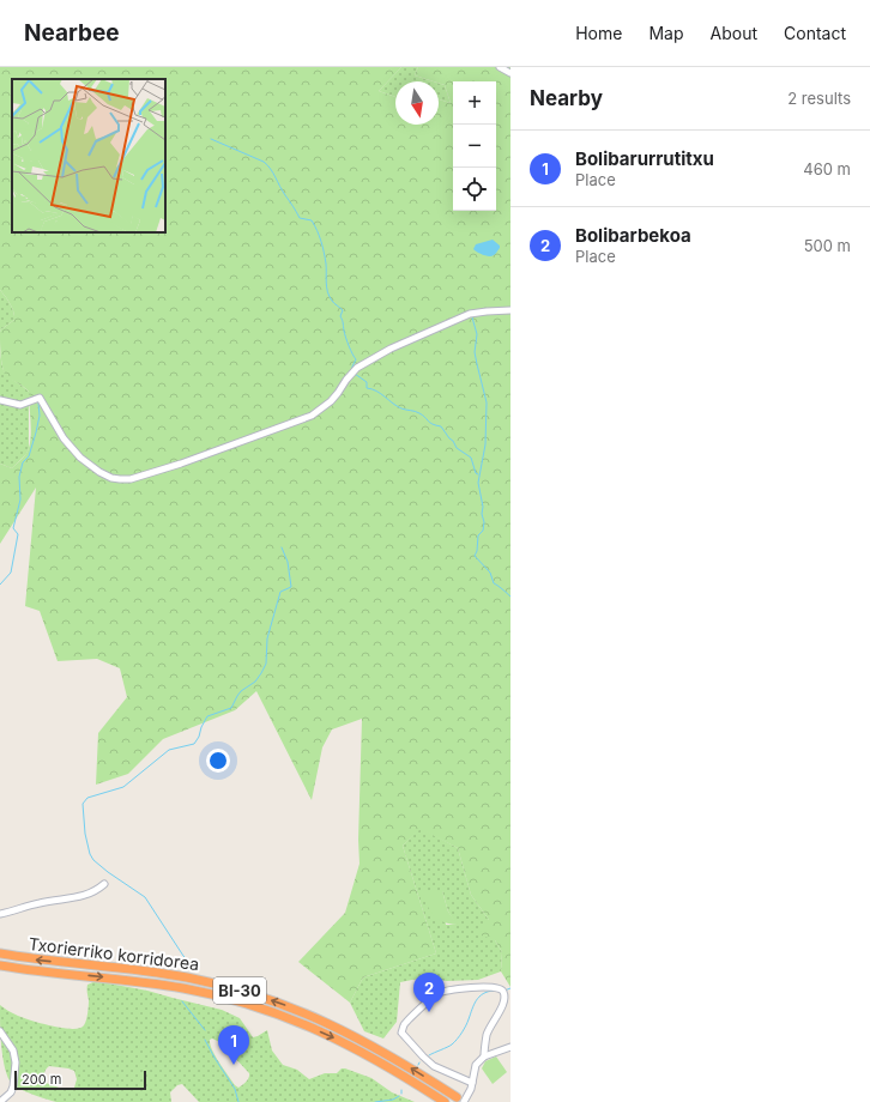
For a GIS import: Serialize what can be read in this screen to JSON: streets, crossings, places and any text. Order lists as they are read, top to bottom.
{
  "streets": {
    "highway": ["Txorierriko korridorea", "BI-30"]
  },
  "scale_bar": "200 m",
  "north": "bottom",
  "page": {
    "header": "Nearbee",
    "nav": [
      "Home",
      "Map",
      "About",
      "Contact"
    ],
    "heading": ["Nearby", "2 results"],
    "map_buttons": ["+", "−"],
    "list": [
      {
        "mark": "1",
        "name": "Bolibarurrutitxu",
        "note": "Place",
        "value": "460 m"
      },
      {
        "mark": "2",
        "name": "Bolibarbekoa",
        "note": "Place",
        "value": "500 m"
      }
    ],
    "pins": ["2", "1"],
    "scale": "200 m"
  }
}
